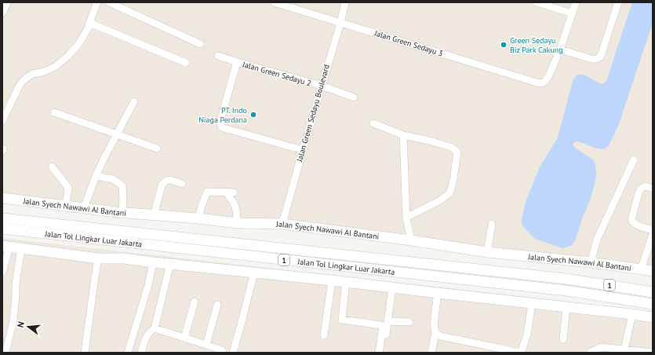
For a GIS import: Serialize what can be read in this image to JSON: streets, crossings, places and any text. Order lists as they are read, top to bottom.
{
  "streets": {
    "highway": ["Jalan Syech Nawawi Al Bantani", "Jalan Tol Lingkar Luar Jakarta", "1"],
    "street": ["Jalan Green Sedayu 3", "Jalan Green Sedayu 2", "Jalan Green Sedayu Boulevard"]
  },
  "crossings": [
    ["Jalan Green Sedayu 3", "Jalan Green Sedayu Boulevard"],
    ["Jalan Green Sedayu 2", "Jalan Green Sedayu Boulevard"],
    ["Jalan Green Sedayu Boulevard", "Jalan Syech Nawawi Al Bantani"]
  ],
  "places": ["Green Sedayu Biz Park Cakung", "PT. Indo Niaga Perdana"],
  "north": "left"
}
